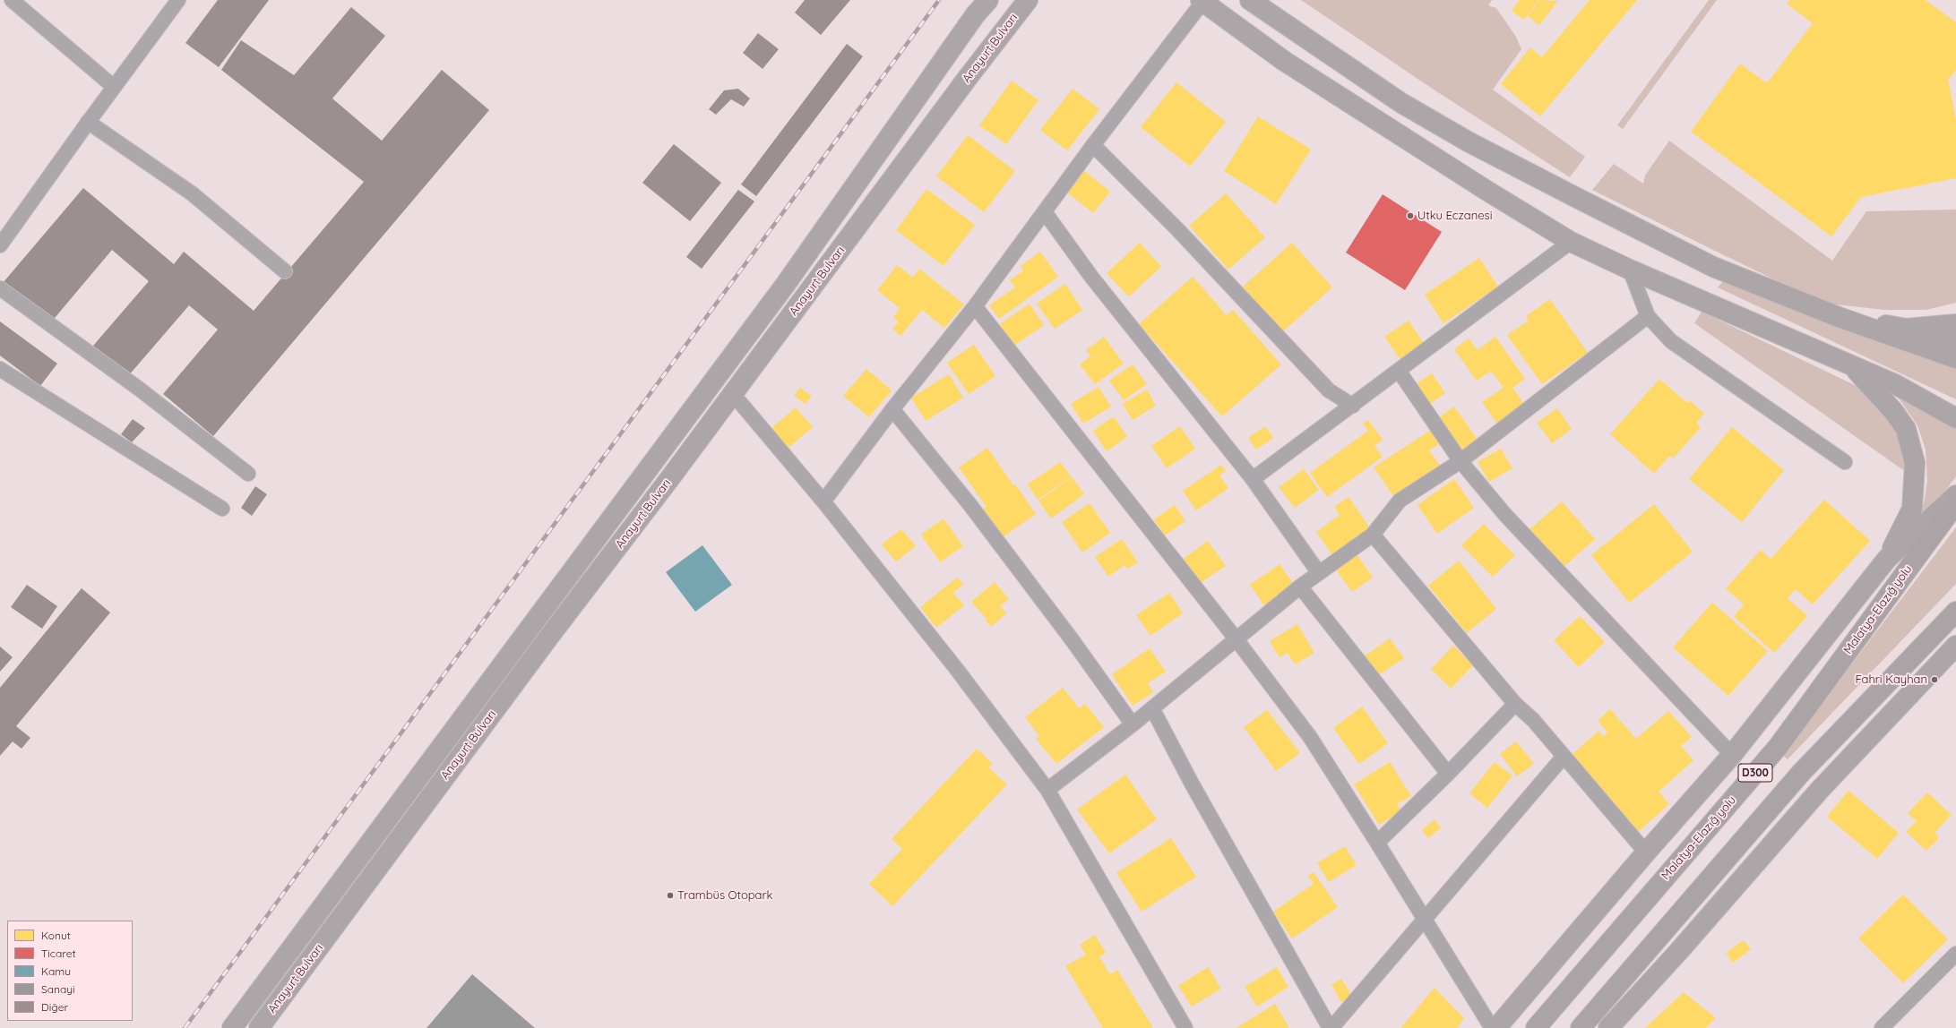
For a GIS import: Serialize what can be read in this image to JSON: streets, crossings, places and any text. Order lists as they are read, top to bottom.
{
  "streets": {
    "highway": ["Malatya-Elazığ yolu", "D300"],
    "street": ["Anayurt Bulvarı"]
  },
  "places": ["Utku Eczanesi", "Fahri Kayhan", "Trambüs Otopark"],
  "legend": [
    "Konut",
    "Ticaret",
    "Kamu",
    "Sanayi",
    "Diğer"
  ]
}
